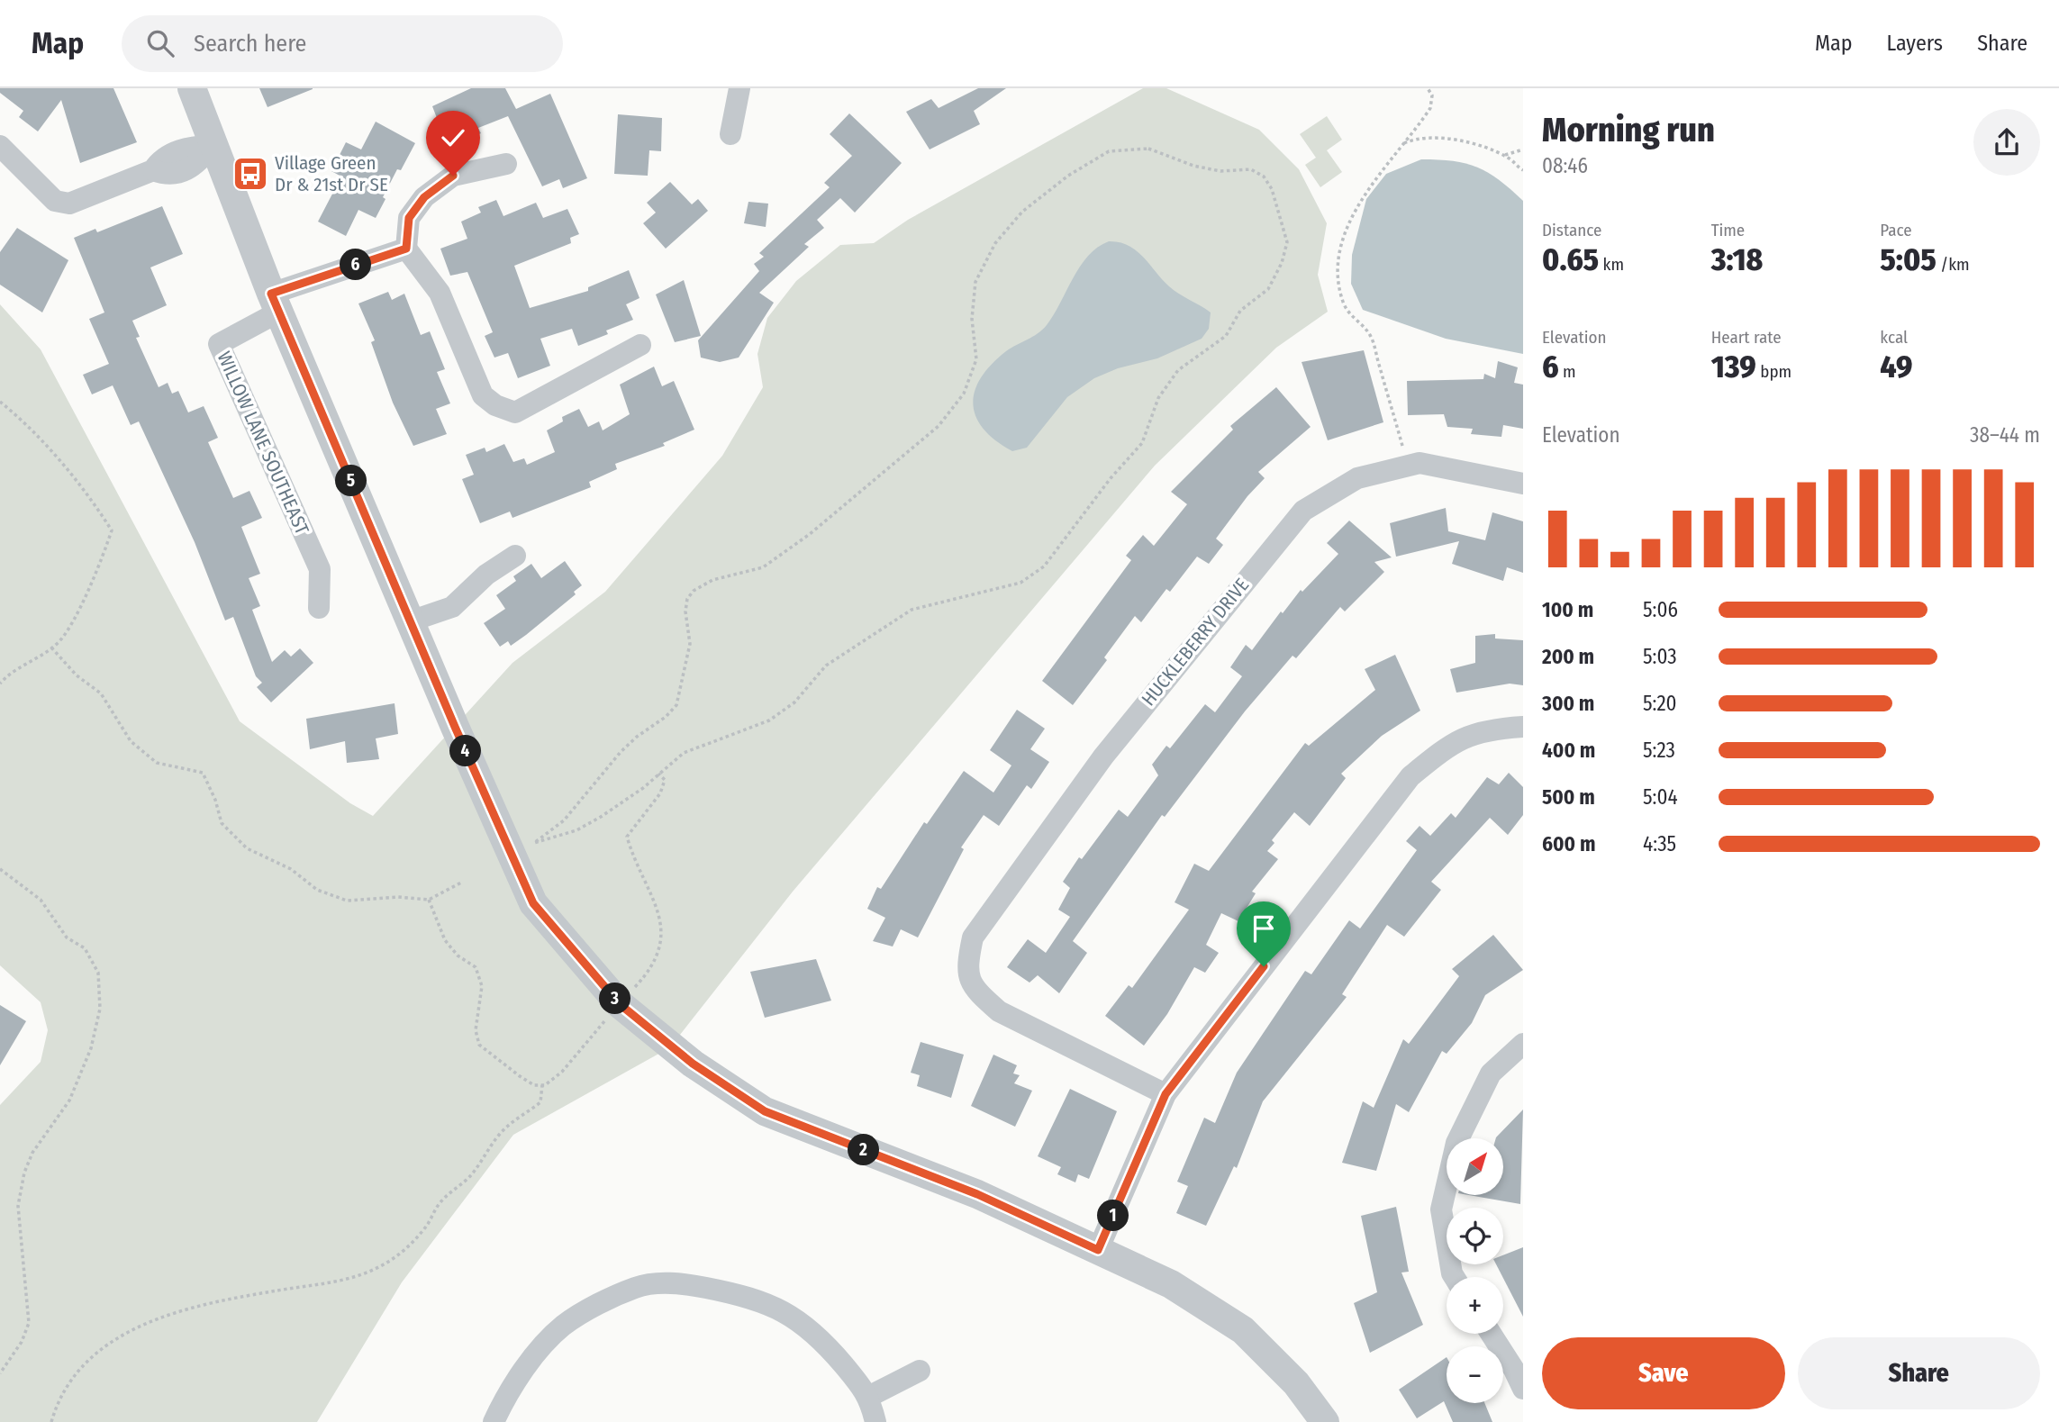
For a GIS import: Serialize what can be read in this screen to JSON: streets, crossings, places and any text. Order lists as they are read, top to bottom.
{
  "streets": {
    "street": ["WILLOW LANE SOUTHEAST", "HUCKLEBERRY DRIVE"]
  },
  "places": {
    "bus stop": ["Village Green Dr & 21st Dr SE"]
  },
  "north": "top right",
  "page": {
    "header": "Map",
    "search": "Search here",
    "nav": ["Map", "Layers", "Share"],
    "heading": ["Morning run", "08:46"],
    "stats": [
      ["Distance", "0.65 km"],
      ["Time", "3:18"],
      ["Pace", "5:05 /km"],
      ["Elevation", "6 m"],
      ["Heart rate", "139 bpm"],
      ["kcal", "49"]
    ],
    "pins": [
      "6",
      "5",
      "4",
      "3",
      "2",
      "1"
    ],
    "chart": ["Elevation", "38–44 m"],
    "list": [
      {
        "name": "100 m",
        "note": "5:06"
      },
      {
        "name": "200 m",
        "note": "5:03"
      },
      {
        "name": "300 m",
        "note": "5:20"
      },
      {
        "name": "400 m",
        "note": "5:23"
      },
      {
        "name": "500 m",
        "note": "5:04"
      },
      {
        "name": "600 m",
        "note": "4:35"
      }
    ],
    "map_buttons": ["+", "−"],
    "buttons": ["Save", "Share"]
  }
}
